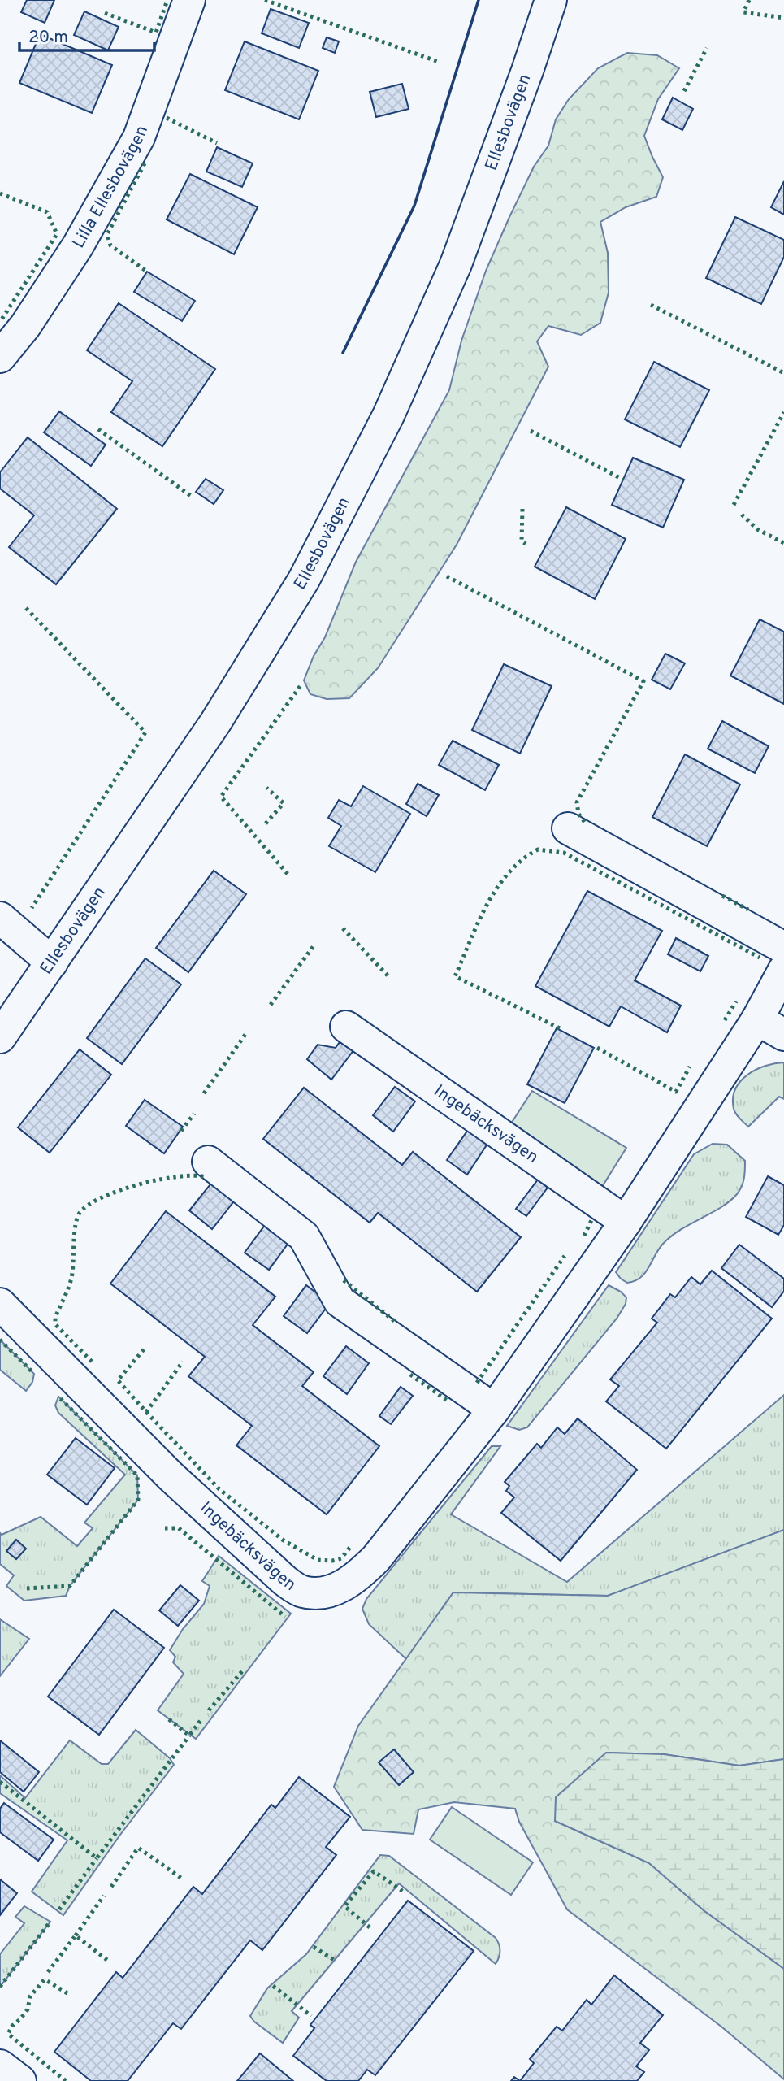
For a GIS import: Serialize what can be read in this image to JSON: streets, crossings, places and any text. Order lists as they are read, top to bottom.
{
  "streets": {
    "street": ["Ellesbovägen", "Lilla Ellesbovägen", "Ingebäcksvägen"]
  },
  "scale_bar": "20 m"
}
